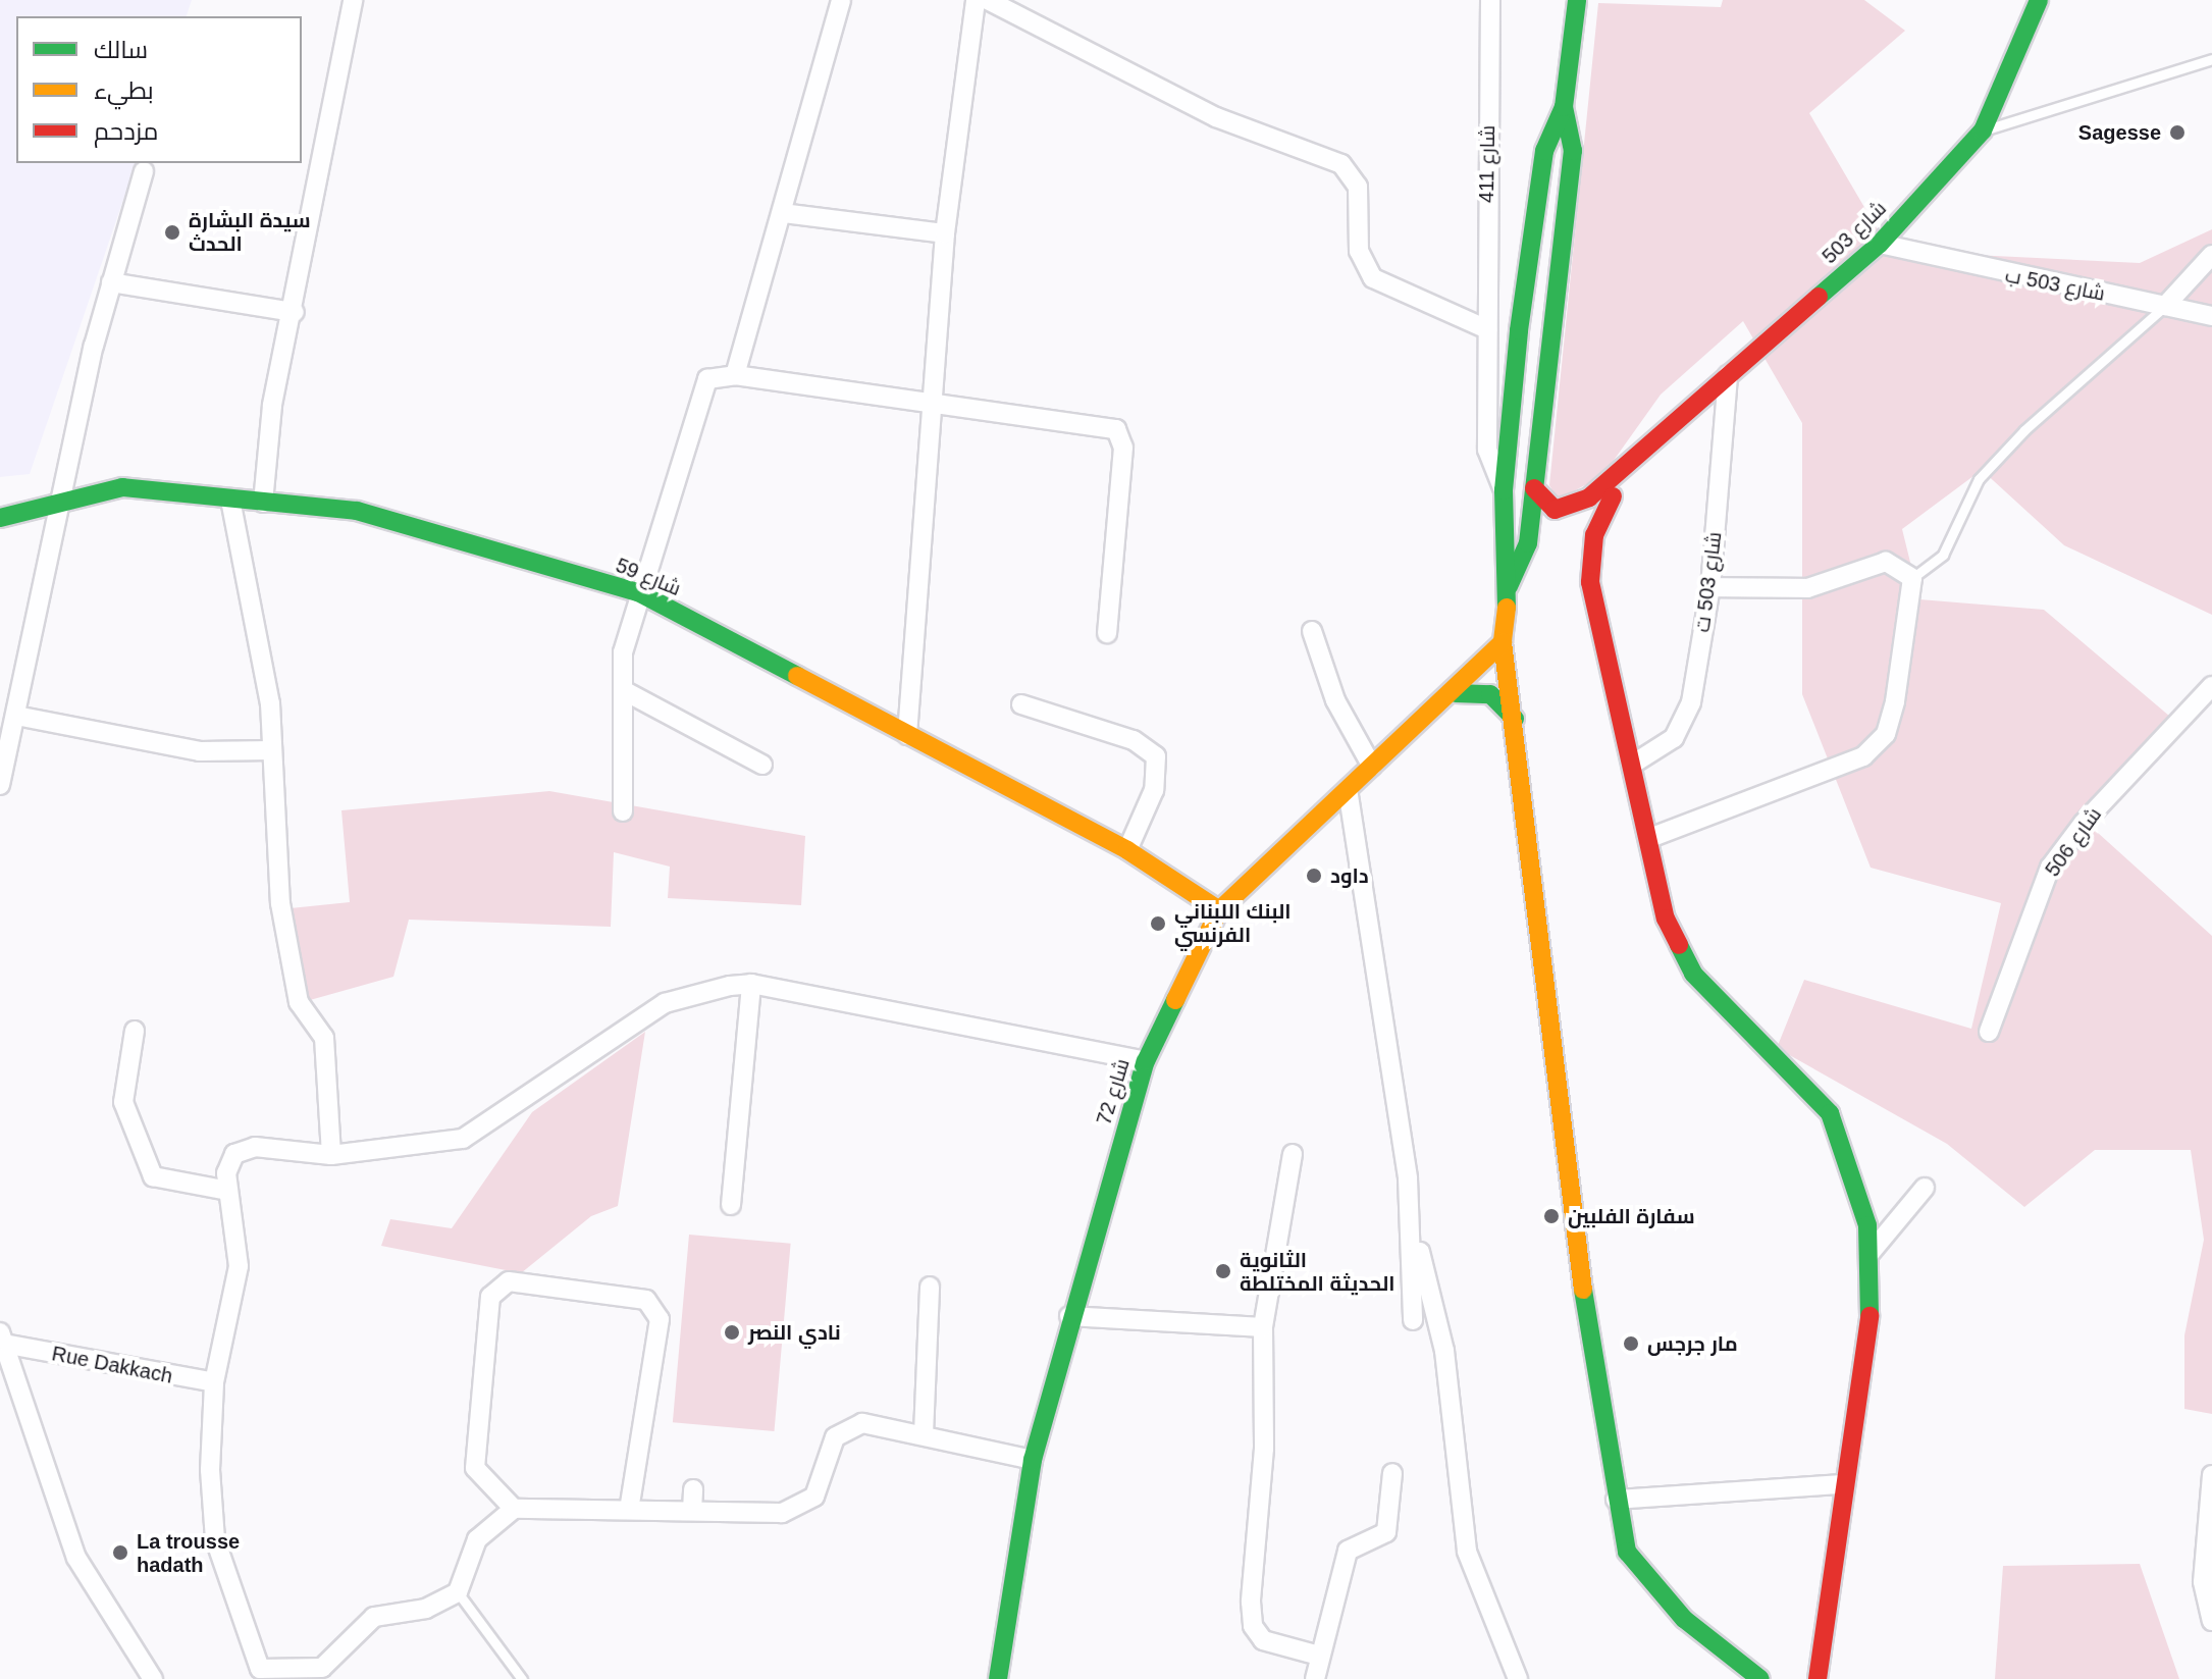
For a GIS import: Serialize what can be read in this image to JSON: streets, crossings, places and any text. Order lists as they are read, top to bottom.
{
  "streets": {
    "street": [
      "شارع 411",
      "شارع 503",
      "شارع 503 ب",
      "شارع 59",
      "شارع 503 ت",
      "شارع 506",
      "شارع 72",
      "Rue Dakkach"
    ]
  },
  "crossings": [
    ["شارع 503", "شارع 503 ب"],
    ["شارع 503", "شارع 503 ت"],
    ["شارع 59", "شارع 72"]
  ],
  "places": [
    "Sagesse",
    "سيدة البشارة الحدث",
    "داود",
    "البنك اللبناني الفرنسي",
    "سفارة الفلبين",
    "الثانوية الحديثة المختلطة",
    "نادي النصر",
    "مار جرجس",
    "La trousse hadath"
  ],
  "legend": ["سالك", "بطيء", "مزدحم"]
}
